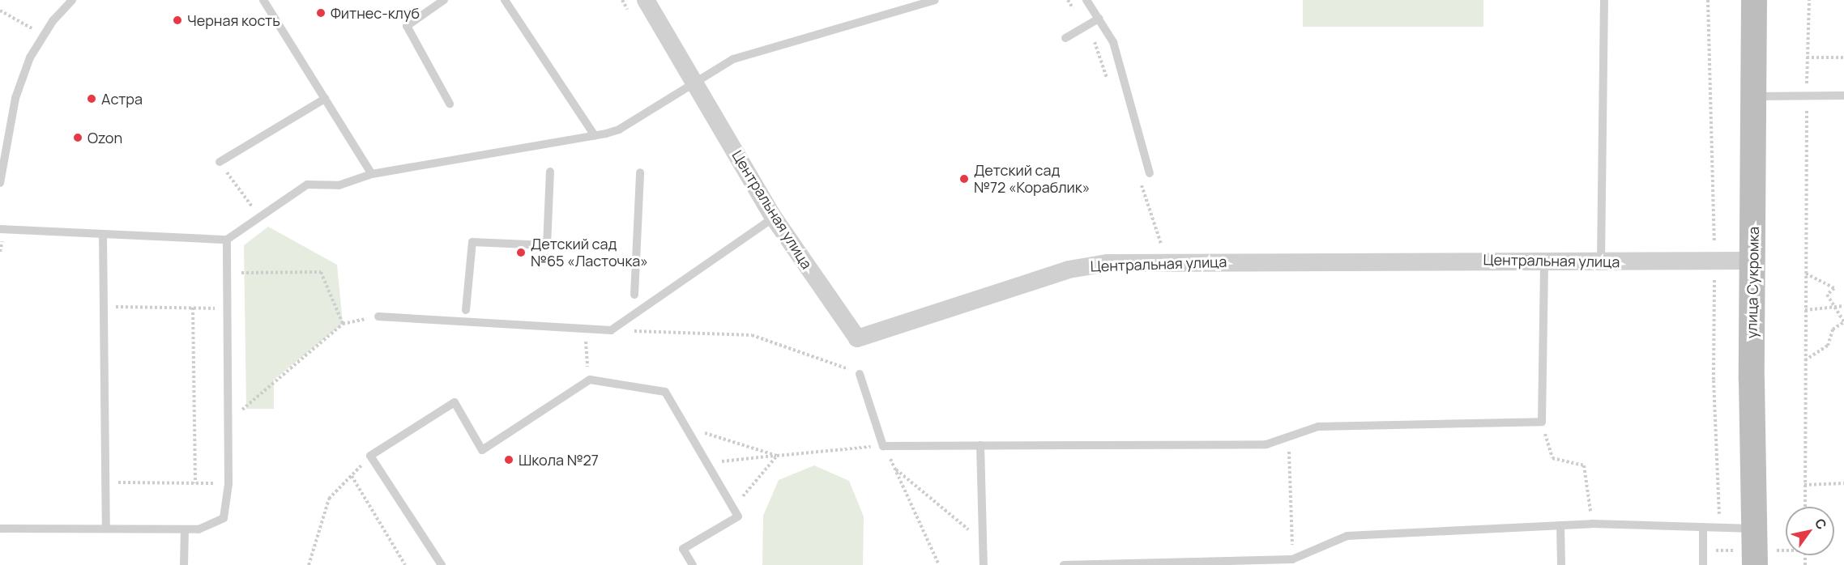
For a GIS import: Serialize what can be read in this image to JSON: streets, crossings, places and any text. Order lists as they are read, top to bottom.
{
  "streets": {
    "street": ["Центральная улица", "улица Сукромка"]
  },
  "crossings": [
    ["Центральная улица", "улица Сукромка"]
  ],
  "places": [
    "Фитнес-клуб",
    "Черная кость",
    "Астра",
    "Ozon",
    "Детский сад №72 «Кораблик»",
    "Детский сад №65 «Ласточка»",
    "Школа №27"
  ],
  "north": "top right"
}
